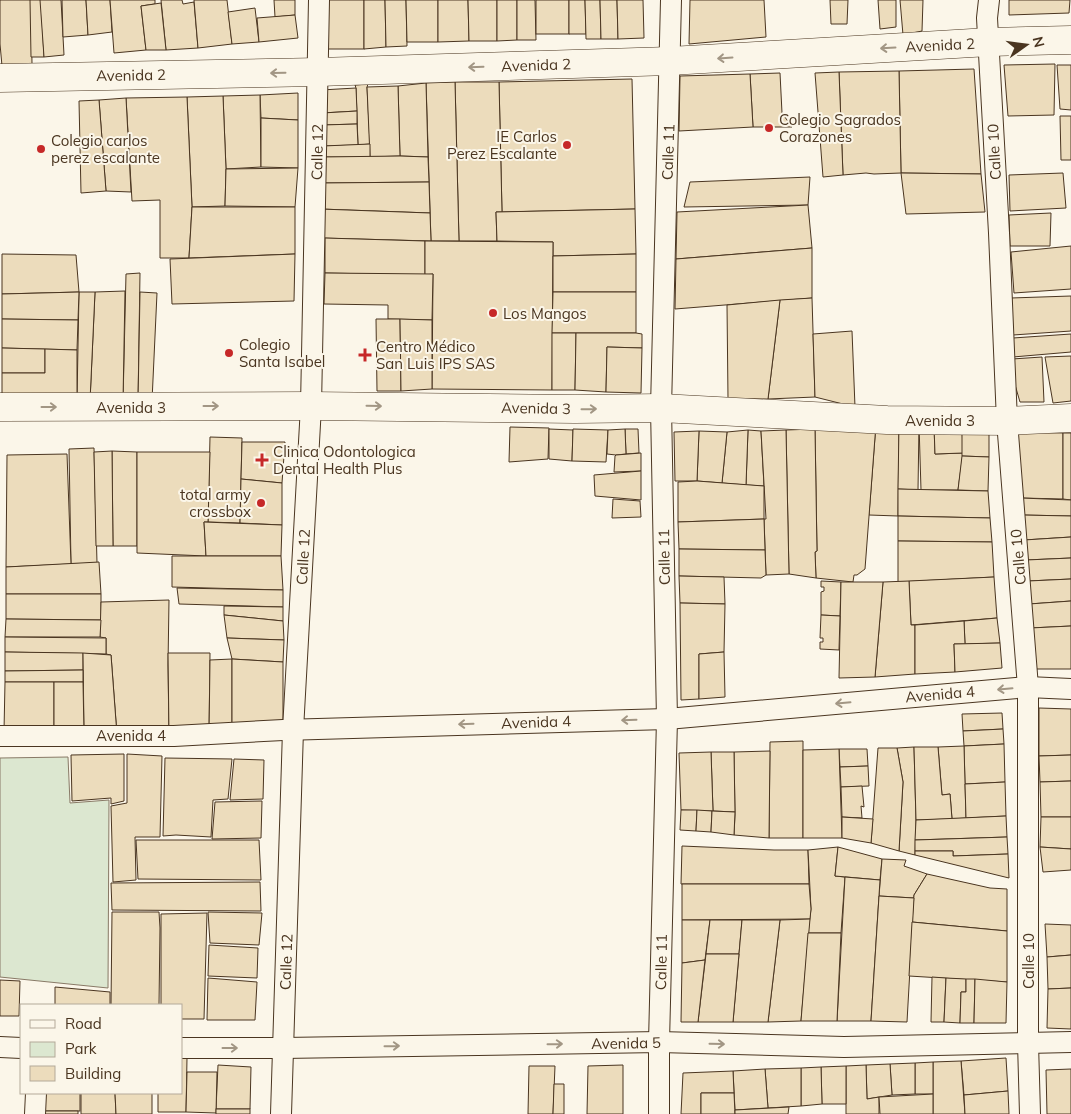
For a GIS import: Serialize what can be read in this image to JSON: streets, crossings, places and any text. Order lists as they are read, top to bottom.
{
  "streets": {
    "main road": ["Avenida 2", "Avenida 3"],
    "street": [
      "Calle 12",
      "Calle 11",
      "Calle 10",
      "Avenida 4",
      "Avenida 5"
    ]
  },
  "crossings": [
    ["Avenida 2", "Calle 12"],
    ["Avenida 2", "Calle 11"],
    ["Avenida 2", "Calle 10"],
    ["Calle 12", "Avenida 3"],
    ["Calle 12", "Avenida 4"],
    ["Calle 12", "Avenida 5"],
    ["Calle 11", "Avenida 3"],
    ["Calle 11", "Avenida 4"],
    ["Calle 11", "Avenida 5"],
    ["Calle 10", "Avenida 3"],
    ["Calle 10", "Avenida 4"],
    ["Calle 10", "Avenida 5"]
  ],
  "one_way": [
    "Avenida 2",
    "Avenida 3",
    "Avenida 4",
    "Avenida 5"
  ],
  "places": {
    "other": [
      "Colegio Sagrados Corazones",
      "IE Carlos Perez Escalante",
      "Colegio carlos perez escalante",
      "Los Mangos",
      "Colegio Santa Isabel",
      "total army crossbox"
    ],
    "health": ["Centro Médico San Luis IPS SAS", "Clinica Odontologica Dental Health Plus"]
  },
  "legend": ["Road", "Park", "Building"],
  "north": "right"
}
